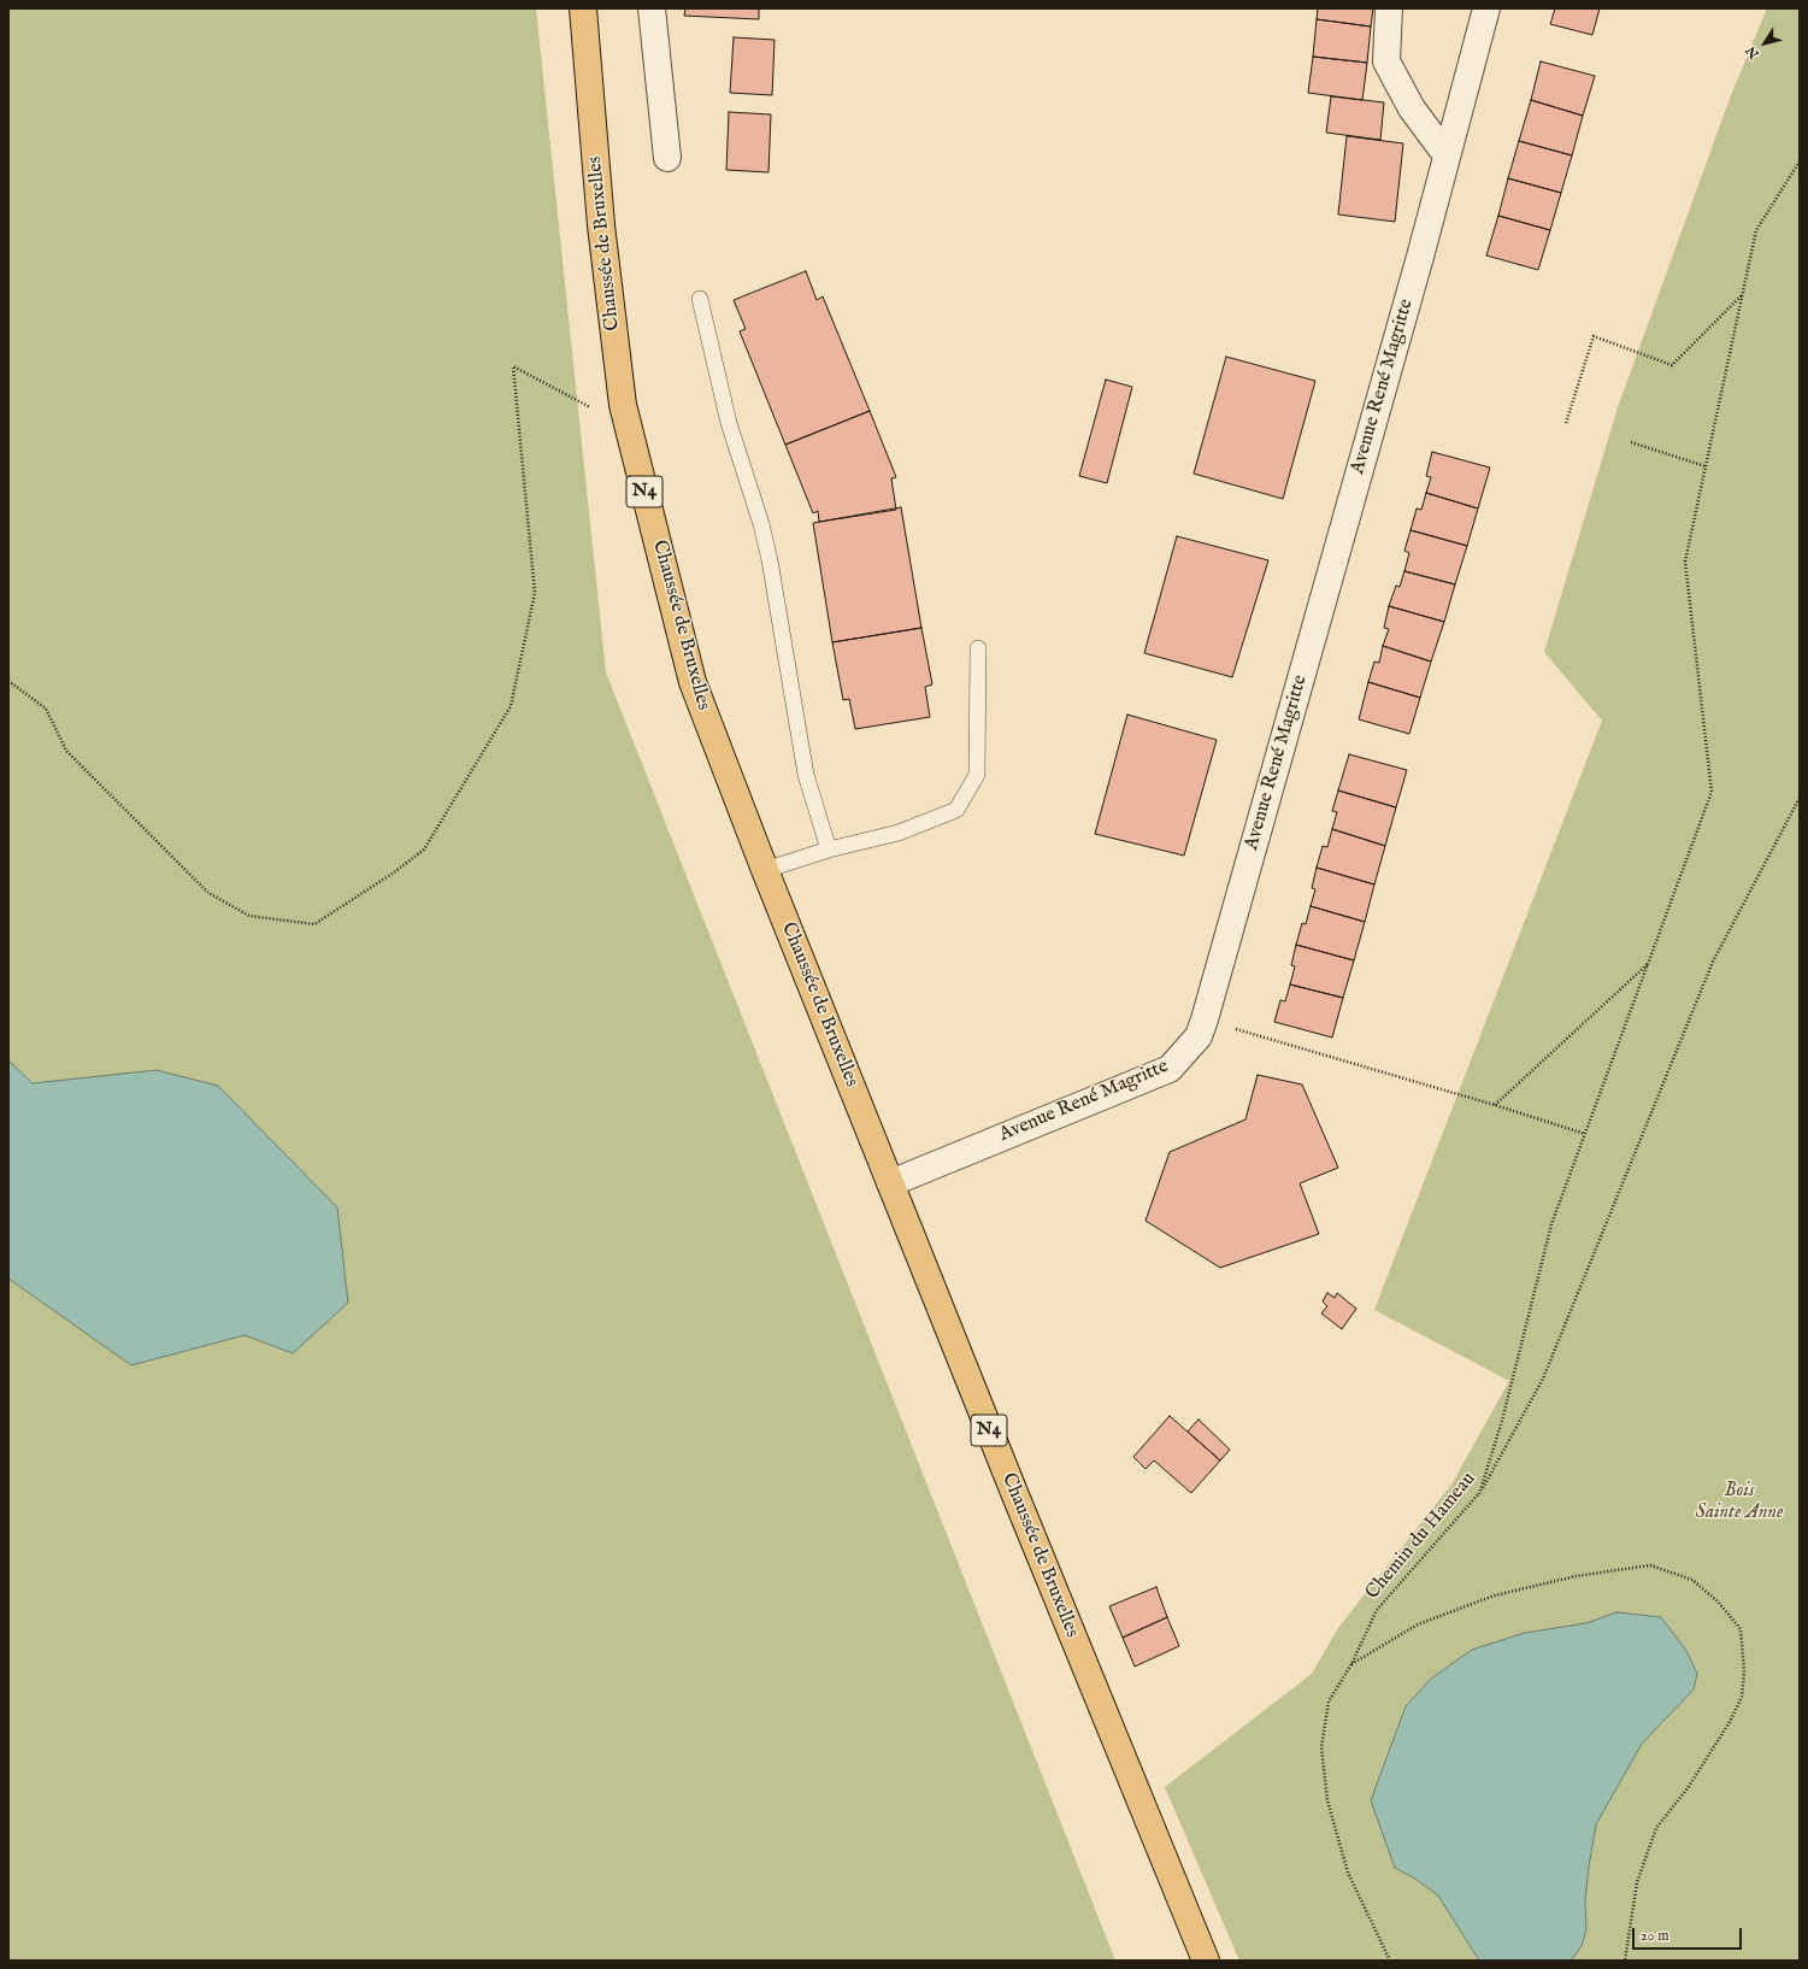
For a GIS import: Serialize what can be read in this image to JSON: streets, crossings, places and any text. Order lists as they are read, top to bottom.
{
  "streets": {
    "main road": ["Chaussée de Bruxelles", "N4"],
    "street": ["Avenue René Magritte"],
    "path": ["Chemin du Hameau"]
  },
  "crossings": [
    ["Chaussée de Bruxelles", "Avenue René Magritte"]
  ],
  "parks": ["Bois Sainte Anne"],
  "scale_bar": "20 m",
  "north": "bottom left"
}
